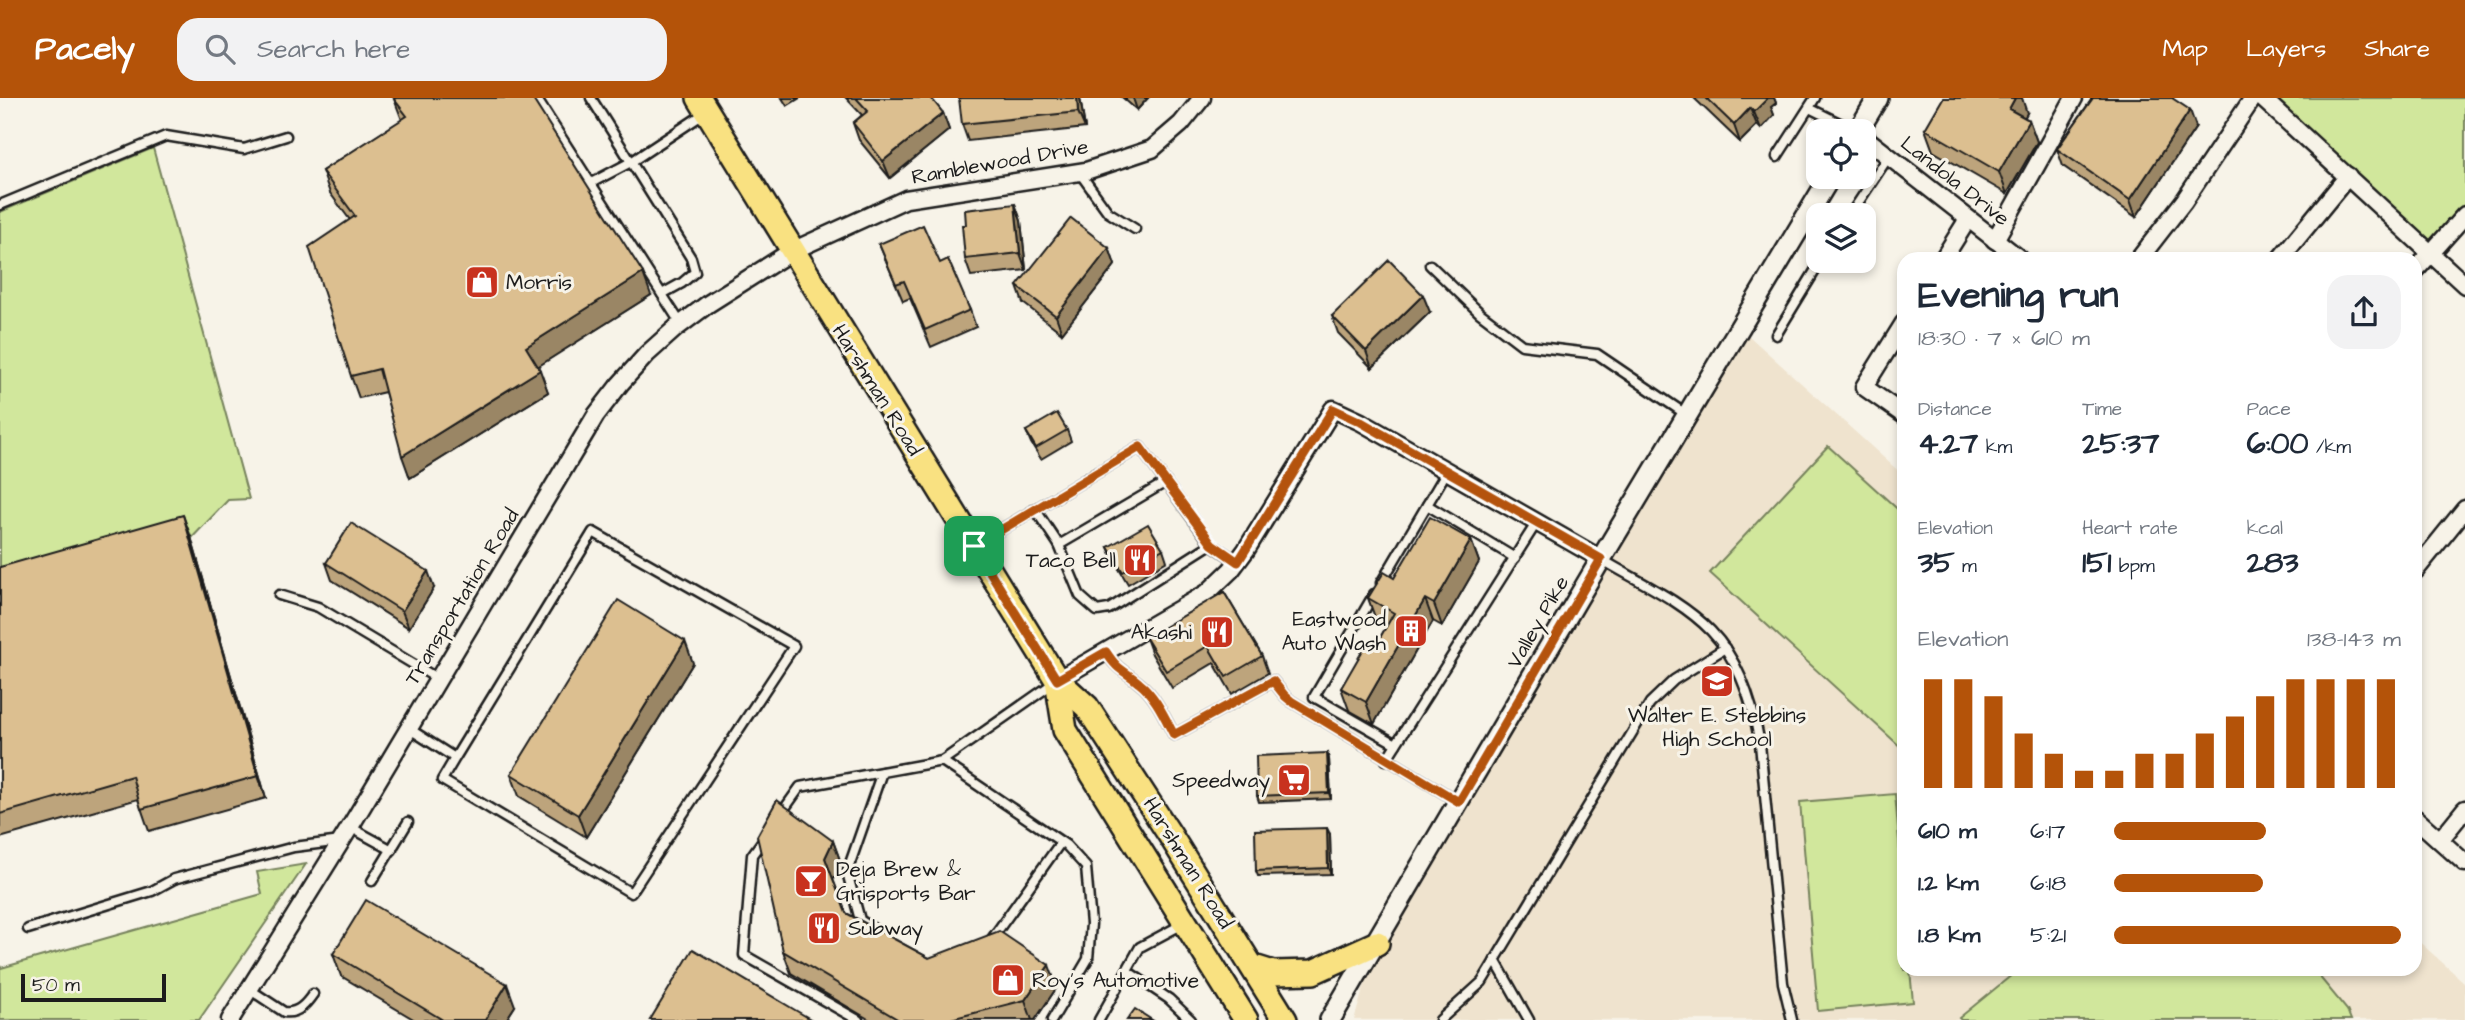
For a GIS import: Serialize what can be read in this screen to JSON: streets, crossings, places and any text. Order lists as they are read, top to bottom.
{
  "streets": {
    "main road": ["Harshman Road"],
    "street": [
      "Ramblewood Drive",
      "Landola Drive",
      "Transportation Road",
      "Valley Pike"
    ]
  },
  "crossings": [
    ["Ramblewood Drive", "Harshman Road"],
    ["Ramblewood Drive", "Transportation Road"],
    ["Harshman Road", "Transportation Road"]
  ],
  "places": {
    "shop": ["Morris", "Roy's Automotive"],
    "restaurant": ["Taco Bell", "Akashi", "Subway"],
    "building": ["Eastwood Auto Wash"],
    "school or university": ["Walter E. Stebbins High School"],
    "supermarket": ["Speedway"],
    "bar": ["Deja Brew & Grisports Bar"]
  },
  "scale_bar": "50 m",
  "page": {
    "header": "Pacely",
    "search": "Search here",
    "nav": ["Map", "Layers", "Share"],
    "heading": ["Evening run", "18:30 · 7 × 610 m"],
    "stats": [
      ["Distance", "4.27 km"],
      ["Time", "25:37"],
      ["Pace", "6:00 /km"],
      ["Elevation", "35 m"],
      ["Heart rate", "151 bpm"],
      ["kcal", "283"]
    ],
    "chart": ["Elevation", "138–143 m"],
    "list": [
      {
        "name": "610 m",
        "note": "6:17"
      },
      {
        "name": "1.2 km",
        "note": "6:18"
      },
      {
        "name": "1.8 km",
        "note": "5:21"
      }
    ],
    "scale": "50 m"
  }
}
